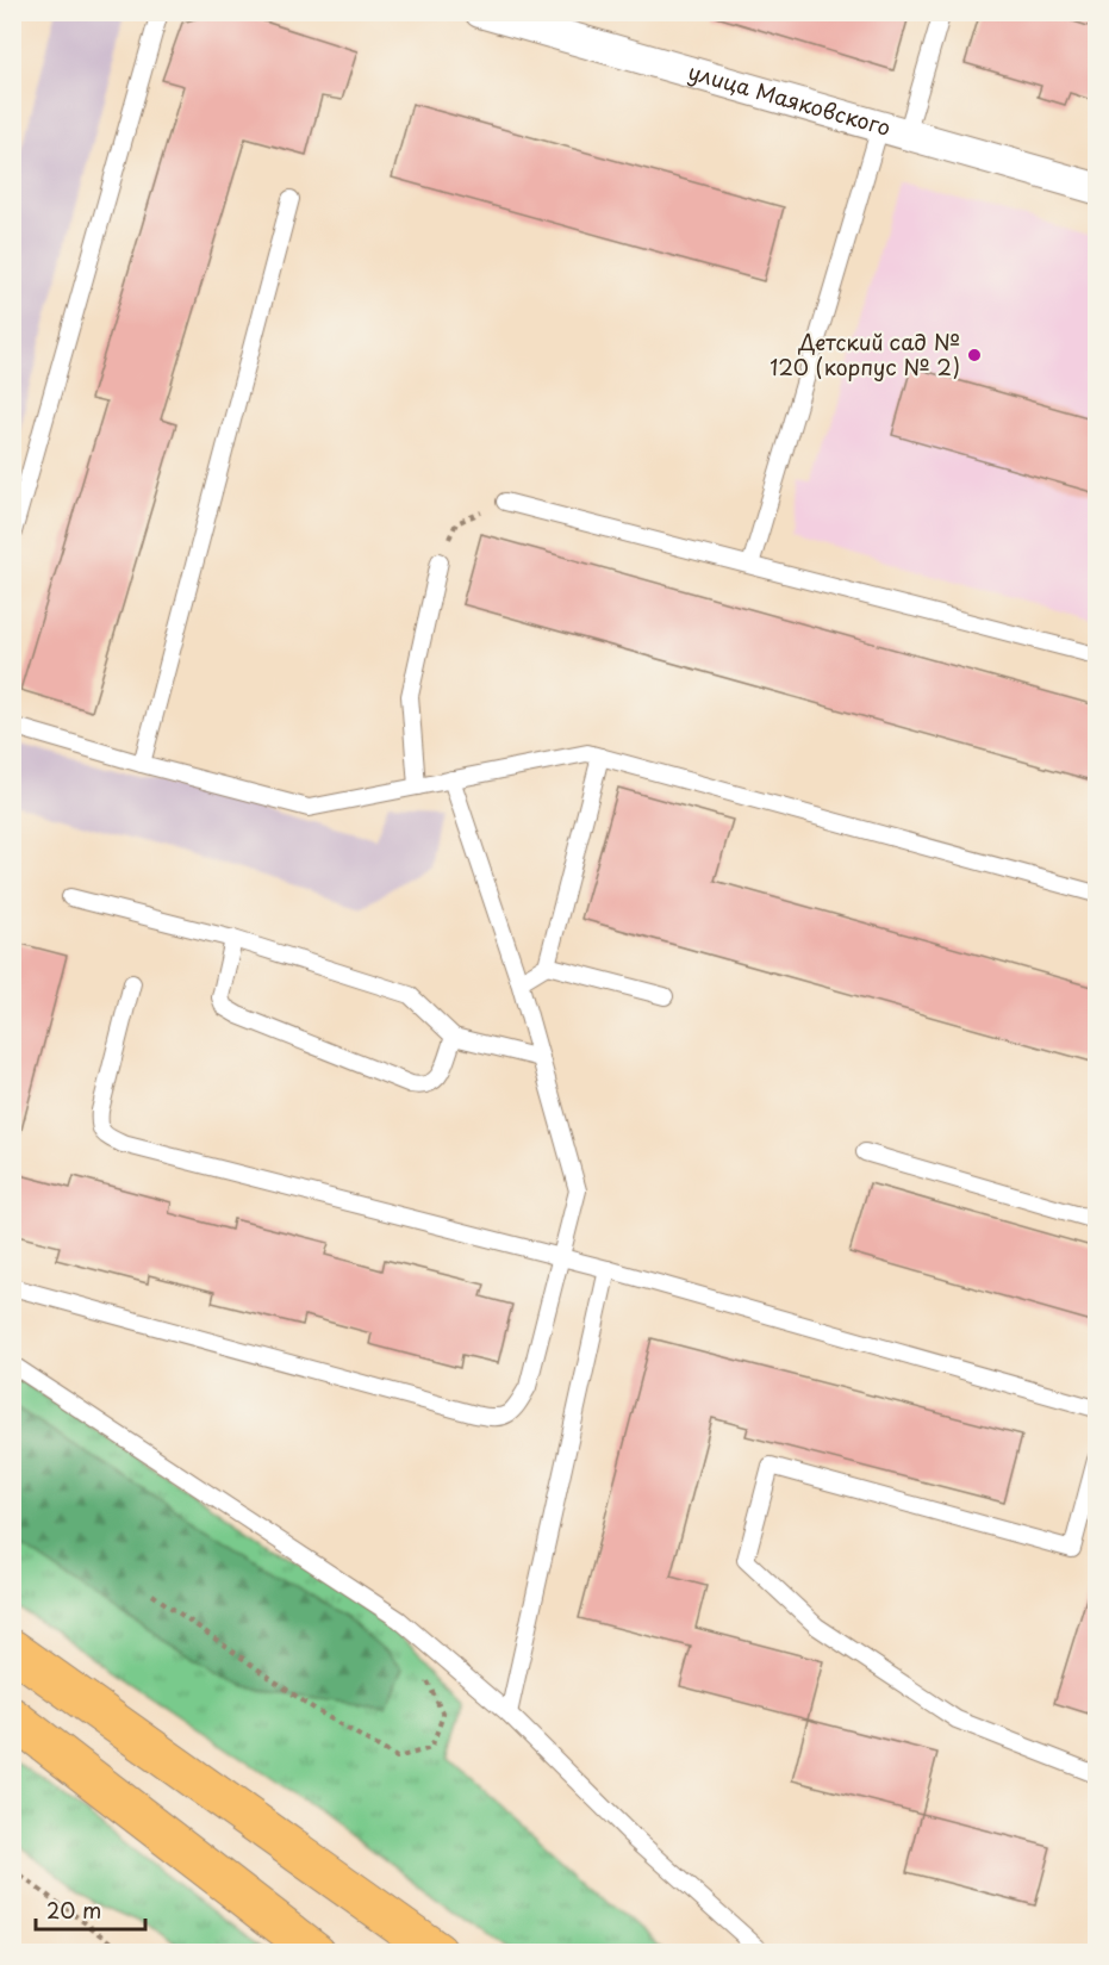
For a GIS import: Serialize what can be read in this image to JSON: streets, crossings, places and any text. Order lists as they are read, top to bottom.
{
  "streets": {
    "street": ["улица Маяковского"]
  },
  "places": ["Детский сад № 120 (корпус № 2)"],
  "scale_bar": "20 m"
}
